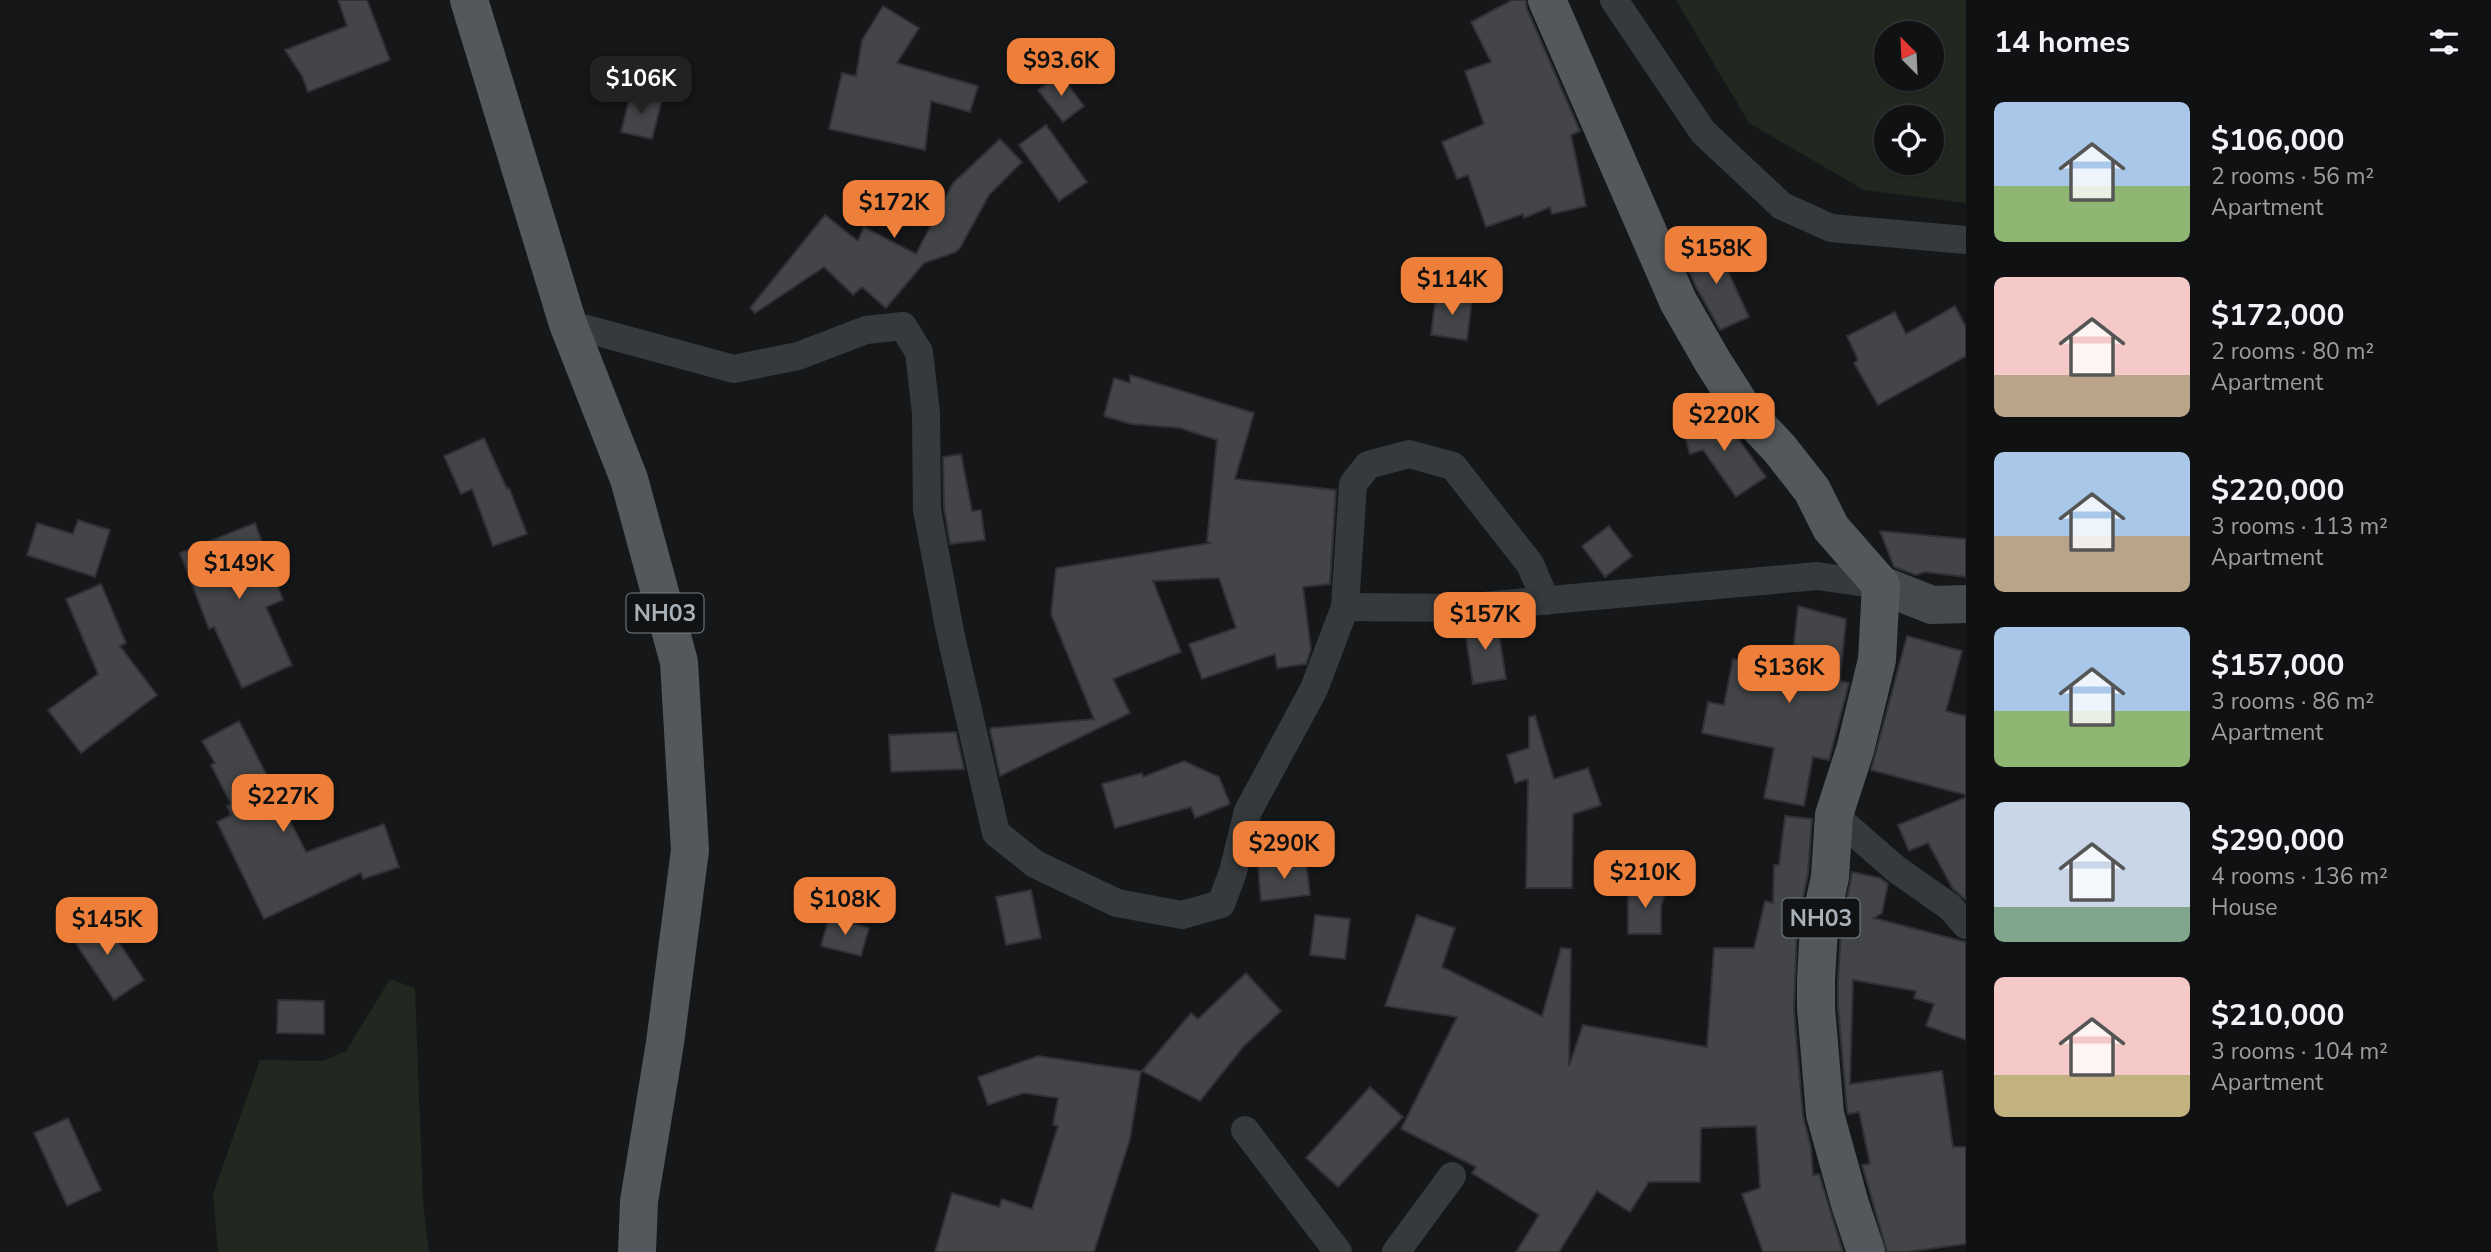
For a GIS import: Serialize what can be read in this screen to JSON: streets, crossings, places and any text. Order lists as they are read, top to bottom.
{
  "streets": {
    "main road": ["NH03"]
  },
  "north": "top left",
  "page": {
    "heading": "14 homes",
    "price": [
      "$93.6K",
      "$106K",
      "$172K",
      "$158K",
      "$114K",
      "$220K",
      "$149K",
      "$157K",
      "$136K",
      "$227K",
      "$290K",
      "$210K",
      "$108K",
      "$145K"
    ],
    "list": [
      {
        "name": "$106,000",
        "note": "2 rooms · 56 m² · Apartment"
      },
      {
        "name": "$172,000",
        "note": "2 rooms · 80 m² · Apartment"
      },
      {
        "name": "$220,000",
        "note": "3 rooms · 113 m² · Apartment"
      },
      {
        "name": "$157,000",
        "note": "3 rooms · 86 m² · Apartment"
      },
      {
        "name": "$290,000",
        "note": "4 rooms · 136 m² · House"
      },
      {
        "name": "$210,000",
        "note": "3 rooms · 104 m² · Apartment"
      }
    ]
  }
}
